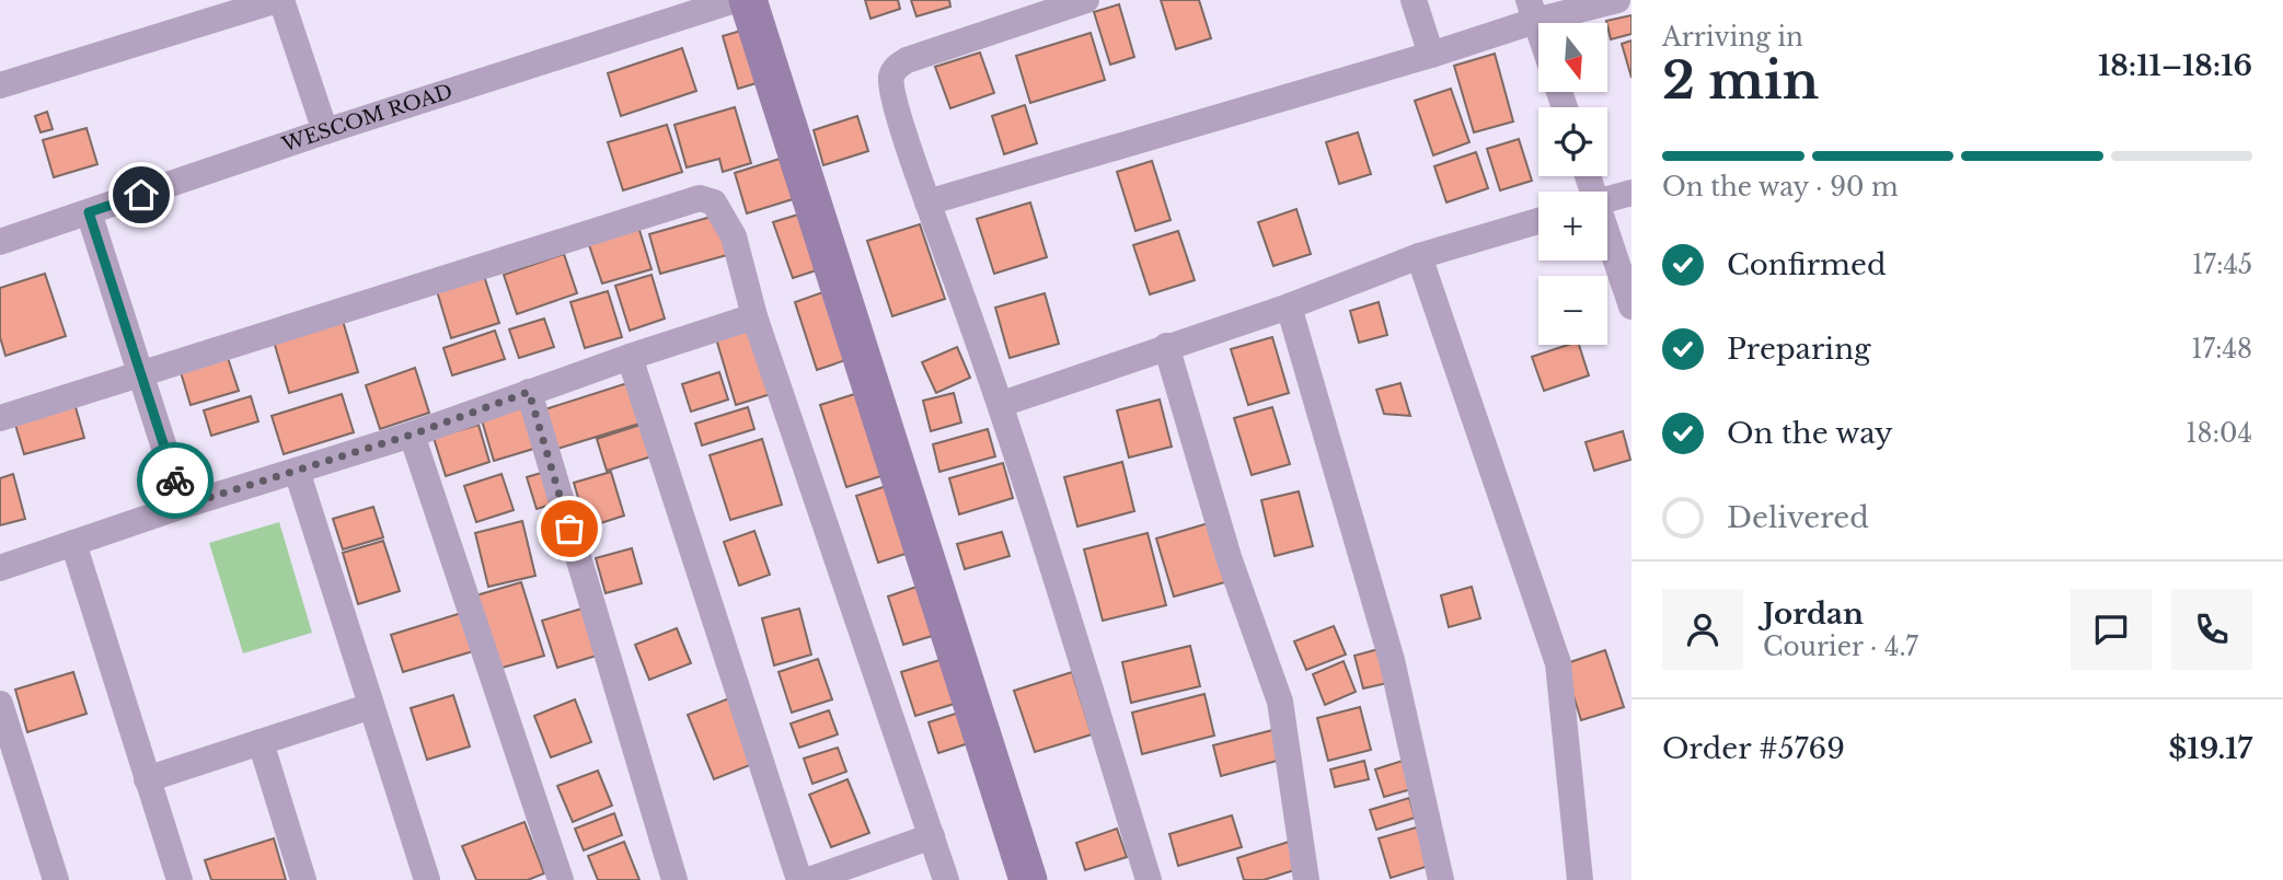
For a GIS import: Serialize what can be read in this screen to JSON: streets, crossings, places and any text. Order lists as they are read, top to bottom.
{
  "streets": {
    "street": ["WESCOM ROAD"]
  },
  "north": "bottom",
  "page": {
    "heading": ["2 min", "Arriving in", "18:11–18:16"],
    "panel": [
      "Jordan",
      "Courier · 4.7",
      "Order #5769",
      "$19.17"
    ],
    "map_buttons": ["+", "−"],
    "bar": "On the way · 90 m",
    "list": [
      ["Confirmed", "17:45"],
      ["Preparing", "17:48"],
      ["On the way", "18:04"],
      "Delivered"
    ]
  }
}
